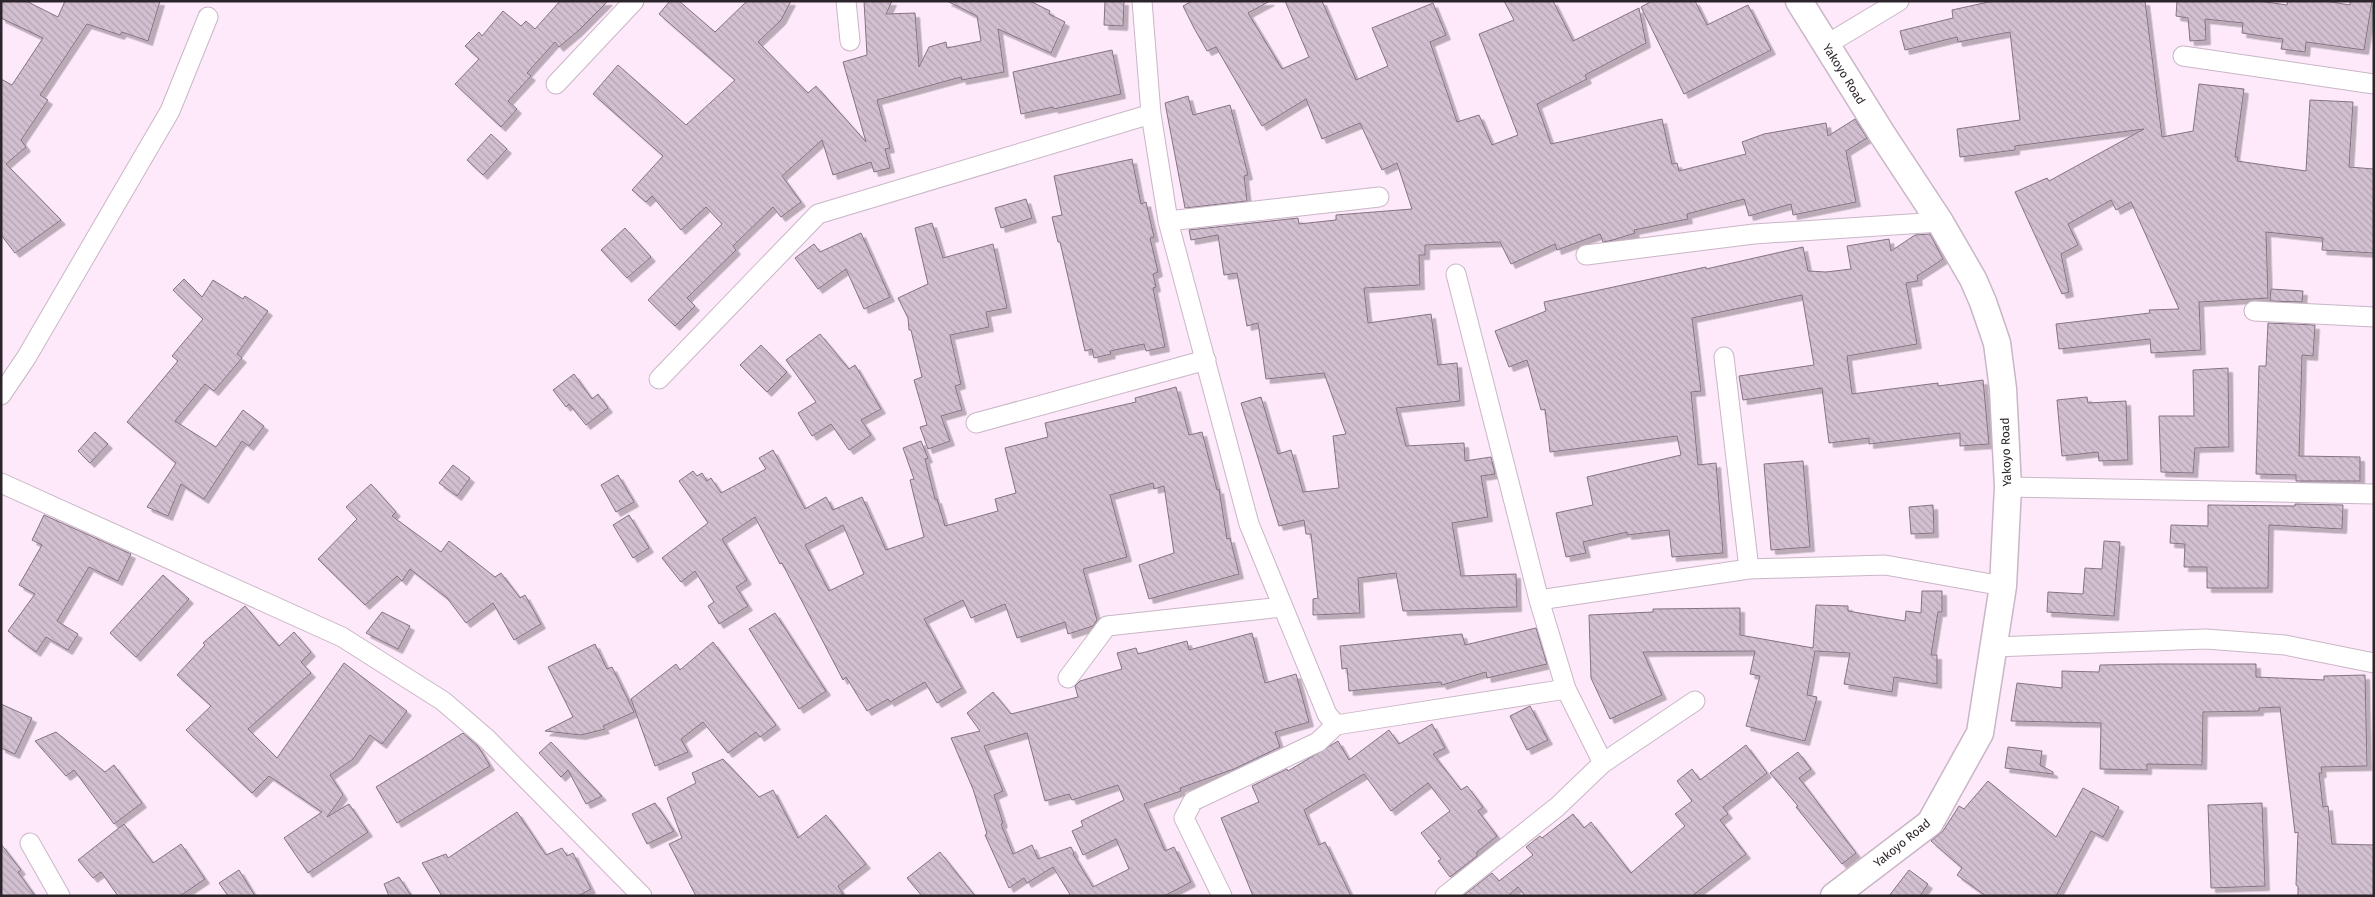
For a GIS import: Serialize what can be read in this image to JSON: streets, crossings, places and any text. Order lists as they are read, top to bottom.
{
  "streets": {
    "main road": ["Yakoyo Road"]
  }
}
